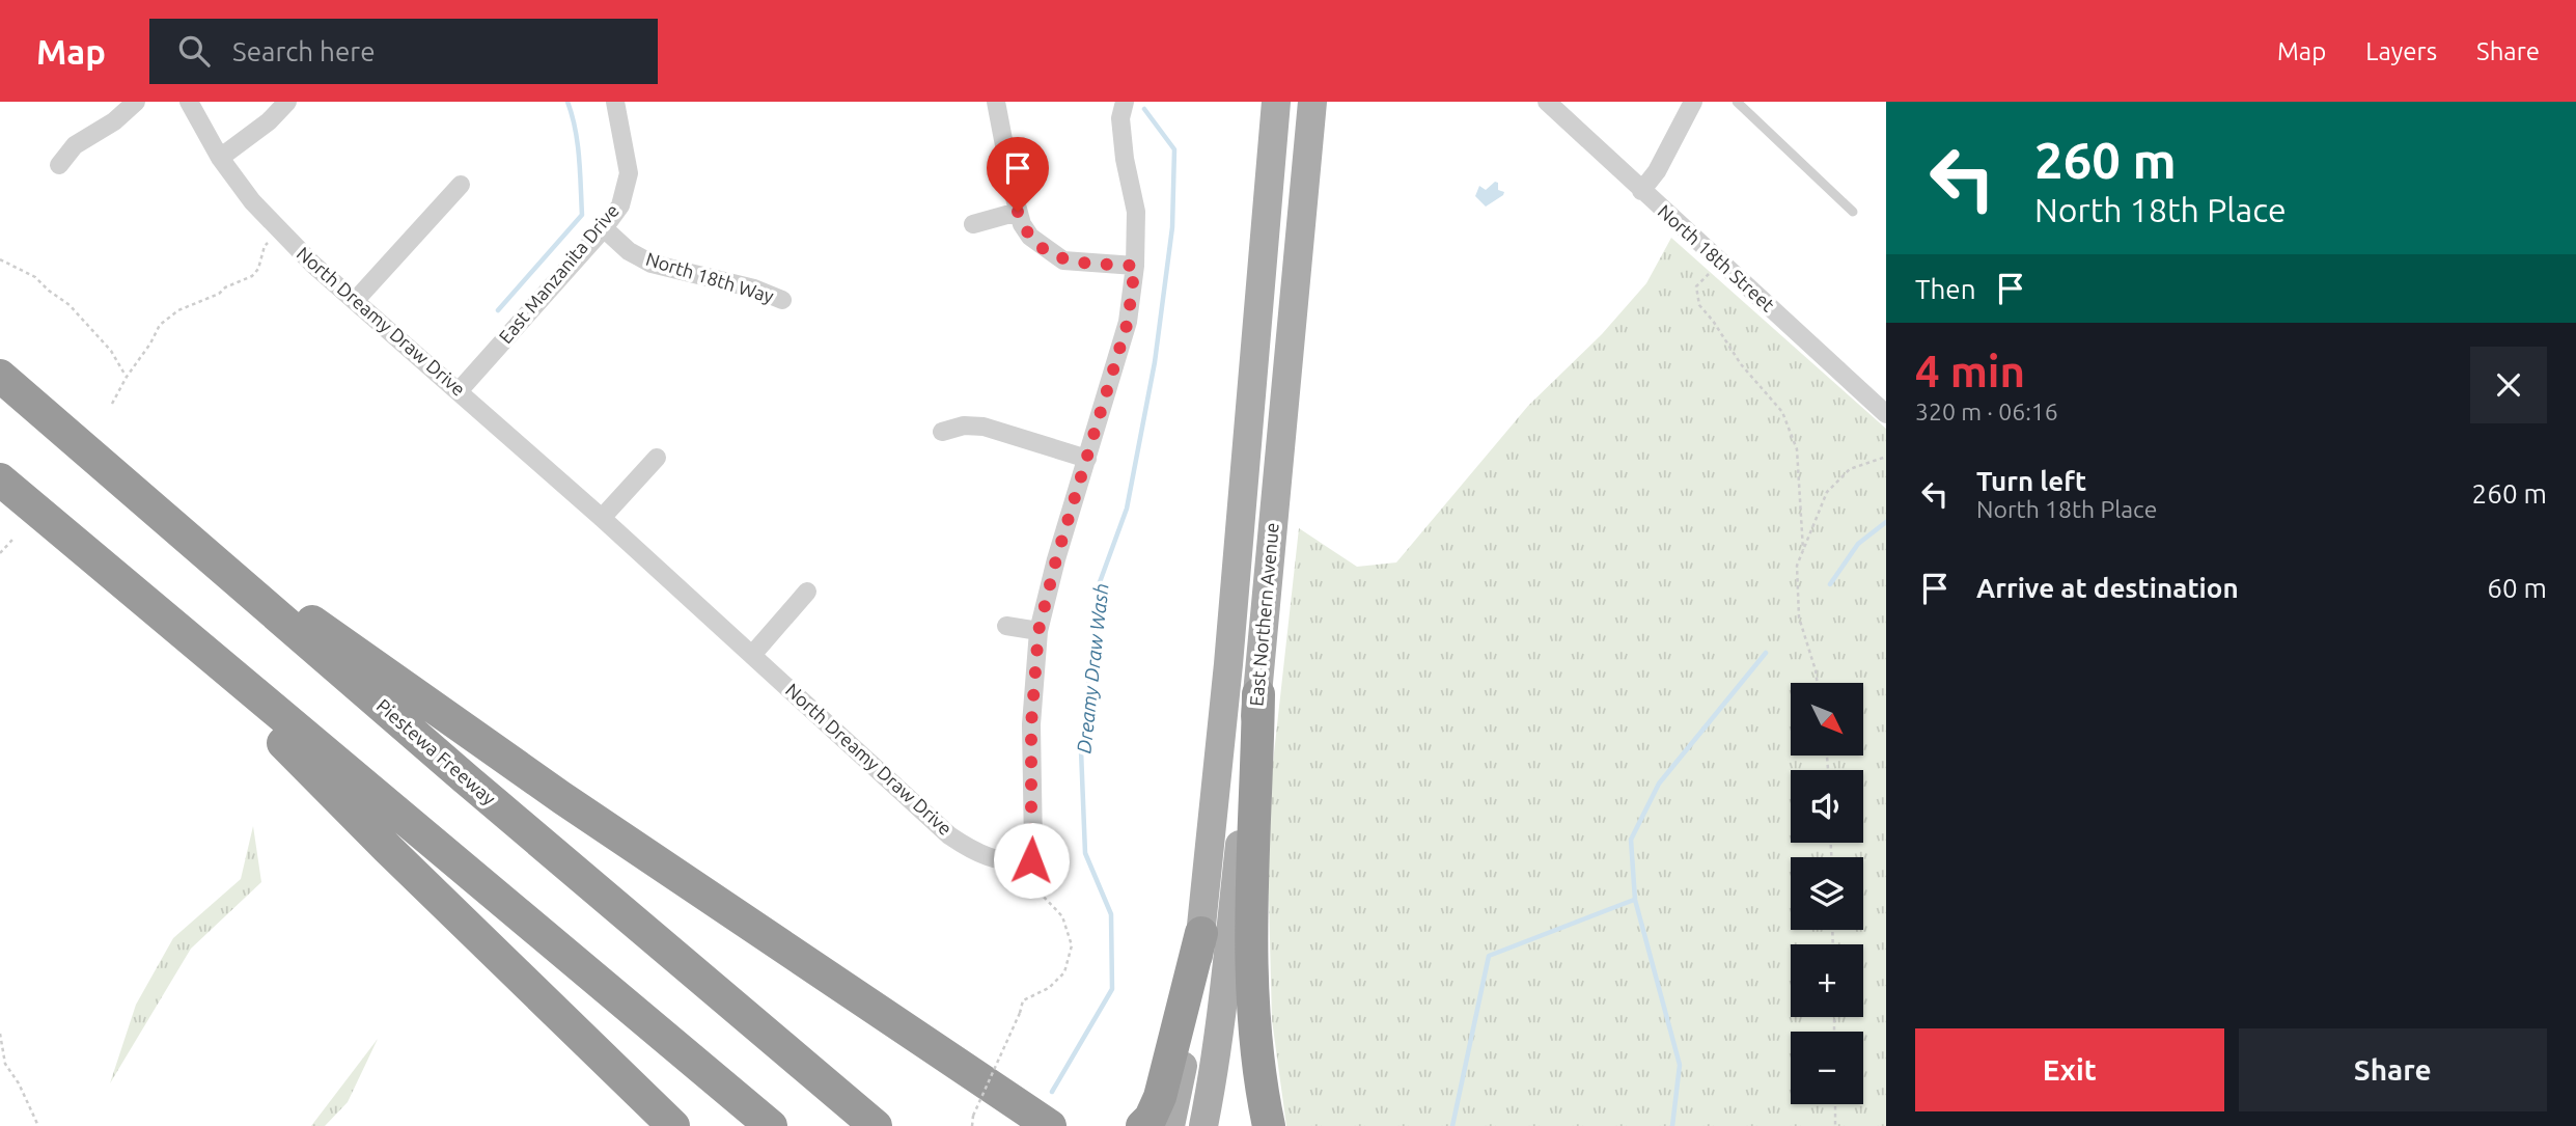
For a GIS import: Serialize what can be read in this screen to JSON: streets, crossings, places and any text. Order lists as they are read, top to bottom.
{
  "streets": {
    "highway": ["Piestewa Freeway"],
    "main road": ["East Northern Avenue"],
    "street": [
      "North 18th Street",
      "East Manzanita Drive",
      "North 18th Way",
      "North Dreamy Draw Drive"
    ]
  },
  "crossings": [
    ["East Manzanita Drive", "North 18th Way"],
    ["East Manzanita Drive", "North Dreamy Draw Drive"]
  ],
  "water": ["Dreamy Draw Wash"],
  "north": "bottom right",
  "page": {
    "header": "Map",
    "search": "Search here",
    "nav": ["Map", "Layers", "Share"],
    "turn": ["260 m", "North 18th Place"],
    "then": "Then",
    "heading": ["4 min", "320 m · 06:16"],
    "list": [
      {
        "name": "Turn left",
        "note": "North 18th Place",
        "value": "260 m"
      },
      {
        "name": "Arrive at destination",
        "value": "60 m"
      }
    ],
    "map_buttons": ["+", "−"],
    "buttons": ["Exit", "Share"]
  }
}
